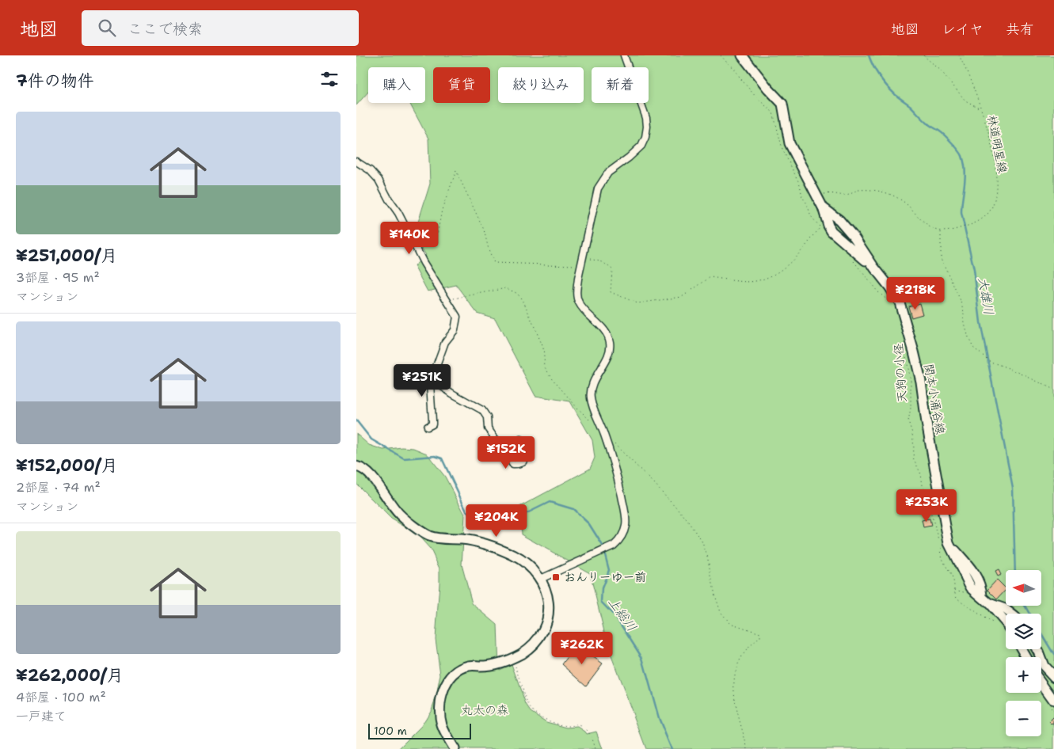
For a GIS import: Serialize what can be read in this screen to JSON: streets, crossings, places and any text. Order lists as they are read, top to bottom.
{
  "streets": {
    "main road": ["関本小涌谷線"],
    "path": ["林道明星線", "天狗の小径"]
  },
  "water": ["大雄川", "上総川"],
  "parks": ["丸太の森"],
  "places": {
    "transit": ["おんりーゆー前"]
  },
  "scale_bar": "100 m",
  "north": "left",
  "page": {
    "header": "地図",
    "search": "ここで検索",
    "nav": ["地図", "レイヤ", "共有"],
    "heading": "7件の物件",
    "chip": [
      "購入",
      "賃貸",
      "絞り込み",
      "新着"
    ],
    "list": [
      {
        "name": "¥251,000/月",
        "note": "3部屋 · 95 m² · マンション"
      },
      {
        "name": "¥152,000/月",
        "note": "2部屋 · 74 m² · マンション"
      },
      {
        "name": "¥262,000/月",
        "note": "4部屋 · 100 m² · 一戸建て"
      }
    ],
    "price": [
      "¥140K",
      "¥218K",
      "¥251K",
      "¥152K",
      "¥253K",
      "¥204K",
      "¥262K"
    ],
    "map_buttons": ["+", "−"],
    "scale": "100 m"
  }
}
